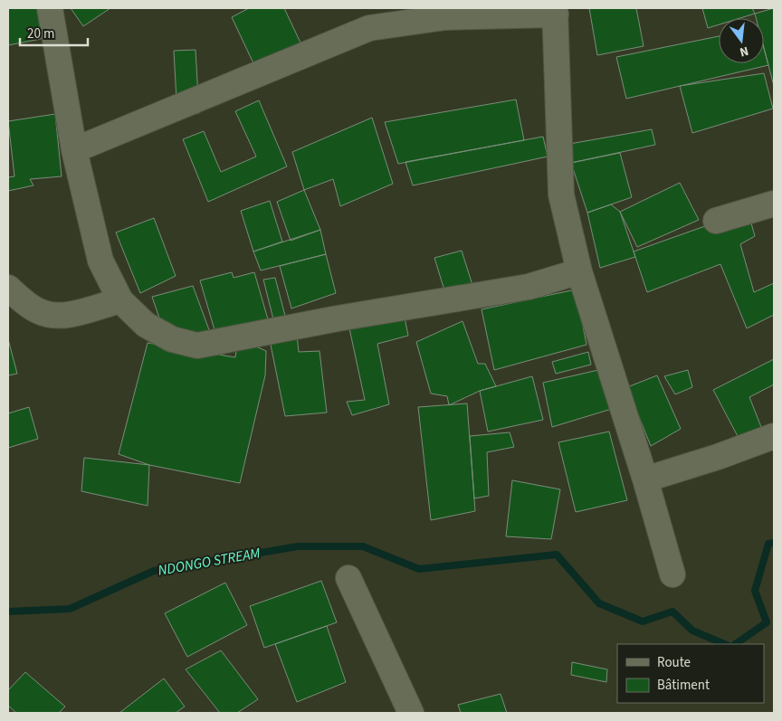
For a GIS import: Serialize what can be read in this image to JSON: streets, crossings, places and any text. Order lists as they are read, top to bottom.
{
  "water": ["NDONGO STREAM"],
  "legend": ["Route", "Bâtiment"],
  "scale_bar": "20 m",
  "north": "bottom"
}
